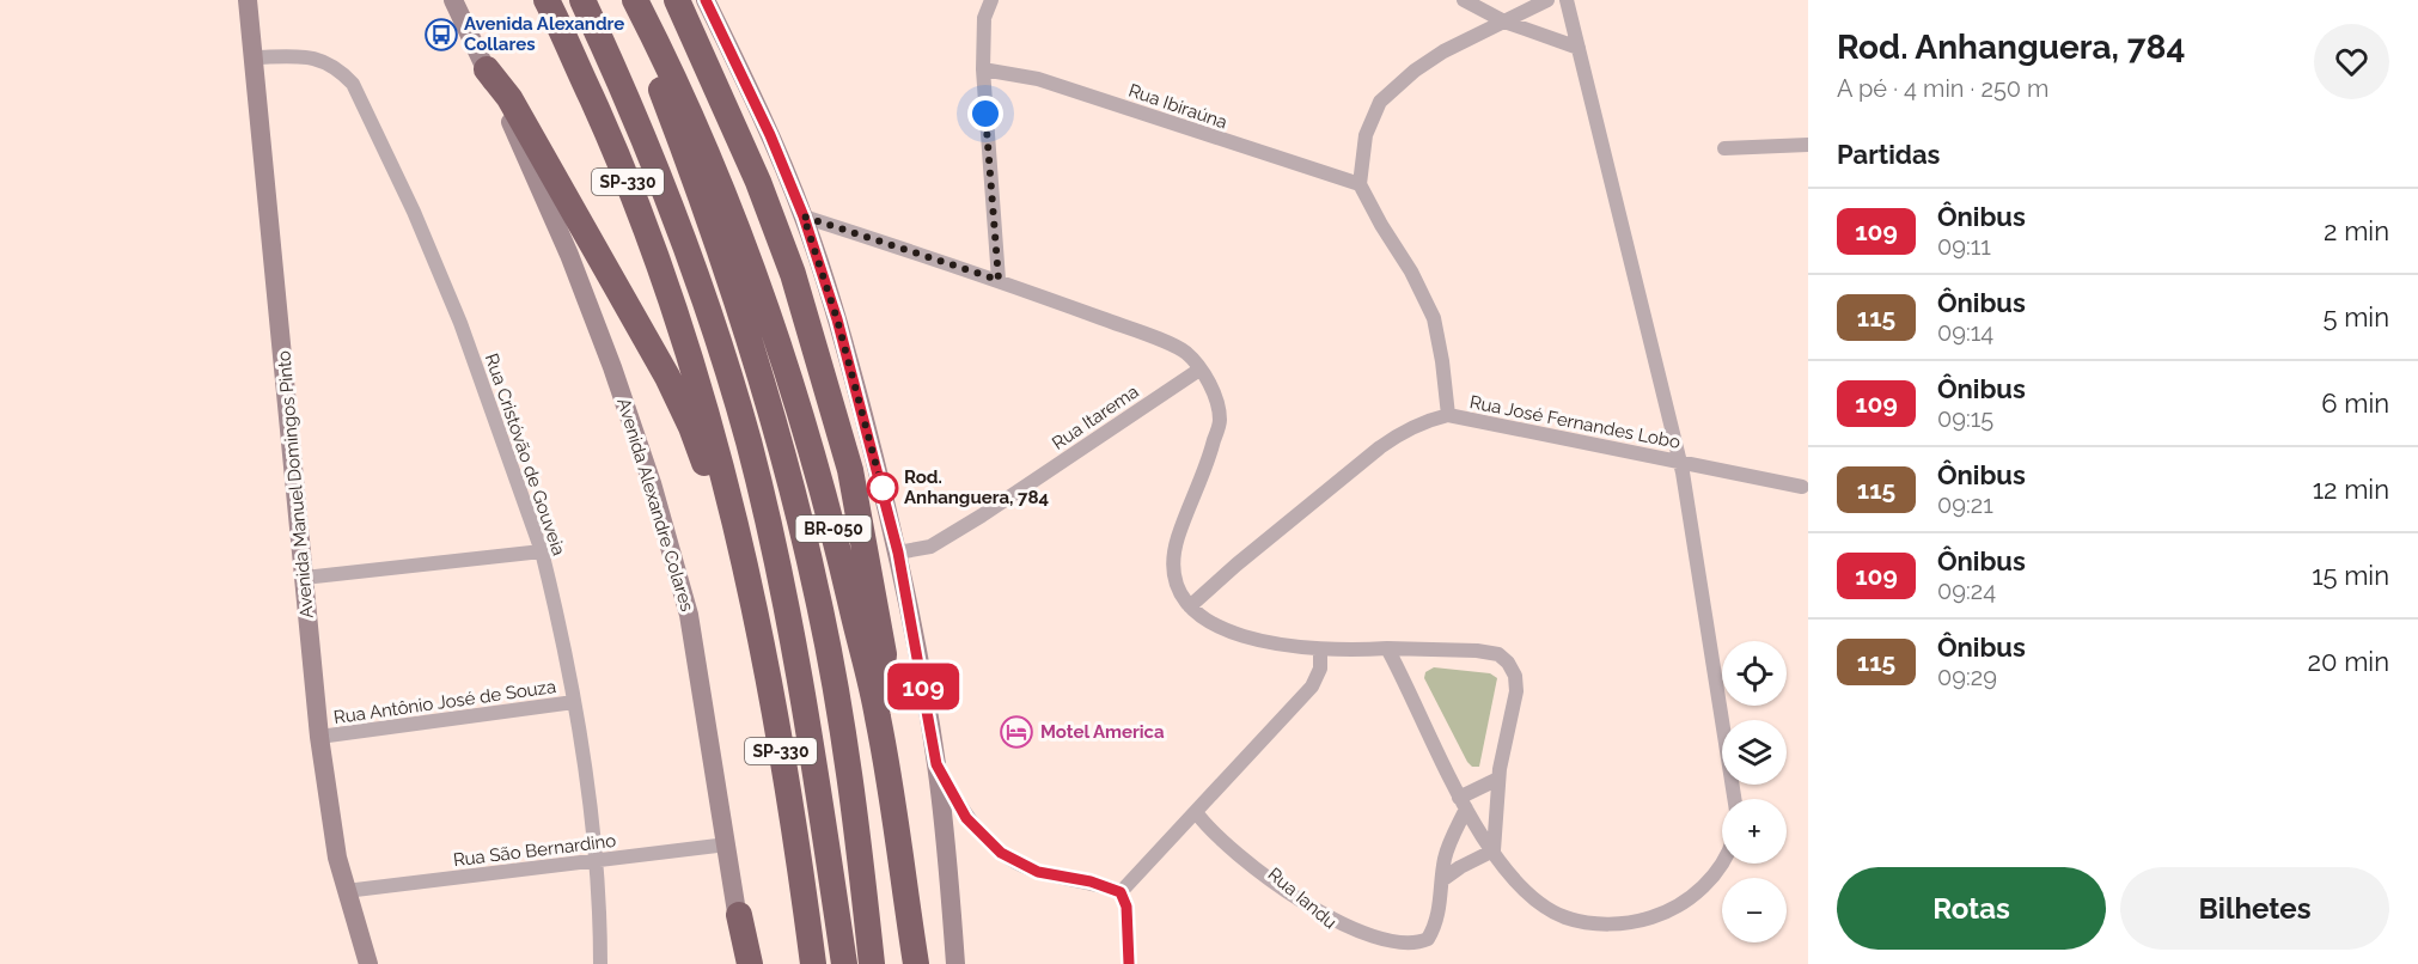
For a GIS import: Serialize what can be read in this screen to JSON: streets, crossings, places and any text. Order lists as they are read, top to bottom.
{
  "streets": {
    "highway": ["SP-330", "BR-050"],
    "main road": ["Avenida Manuel Domingos Pinto", "Avenida Alexandre Colares"],
    "street": [
      "Rua Ibiraúna",
      "Rua Itarema",
      "Rua José Fernandes Lobo",
      "Rua Cristóvão de Gouveia",
      "Rua Antônio José de Souza",
      "Rua São Bernardino",
      "Rua Iandu"
    ]
  },
  "crossings": [
    ["Rua Cristóvão de Gouveia", "Avenida Manuel Domingos Pinto"],
    ["Rua Cristóvão de Gouveia", "Rua Antônio José de Souza"],
    ["Rua Cristóvão de Gouveia", "Rua São Bernardino"],
    ["Avenida Manuel Domingos Pinto", "Rua Antônio José de Souza"],
    ["Avenida Manuel Domingos Pinto", "Rua São Bernardino"],
    ["Avenida Alexandre Colares", "Rua São Bernardino"]
  ],
  "places": {
    "bus stop": ["Avenida Alexandre Collares"],
    "other": ["Rod. Anhanguera, 784"],
    "hotel": ["Motel America"]
  },
  "lines": ["bus line 109"],
  "page": {
    "on_map": "109",
    "heading": [
      ["Rod. Anhanguera, 784", "A pé · 4 min · 250 m"],
      "Partidas"
    ],
    "list": [
      {
        "mark": "109",
        "name": "Ônibus",
        "note": "09:11",
        "value": "2 min"
      },
      {
        "mark": "115",
        "name": "Ônibus",
        "note": "09:14",
        "value": "5 min"
      },
      {
        "mark": "109",
        "name": "Ônibus",
        "note": "09:15",
        "value": "6 min"
      },
      {
        "mark": "115",
        "name": "Ônibus",
        "note": "09:21",
        "value": "12 min"
      },
      {
        "mark": "109",
        "name": "Ônibus",
        "note": "09:24",
        "value": "15 min"
      },
      {
        "mark": "115",
        "name": "Ônibus",
        "note": "09:29",
        "value": "20 min"
      }
    ],
    "map_buttons": ["+", "−"],
    "buttons": ["Rotas", "Bilhetes"]
  }
}
